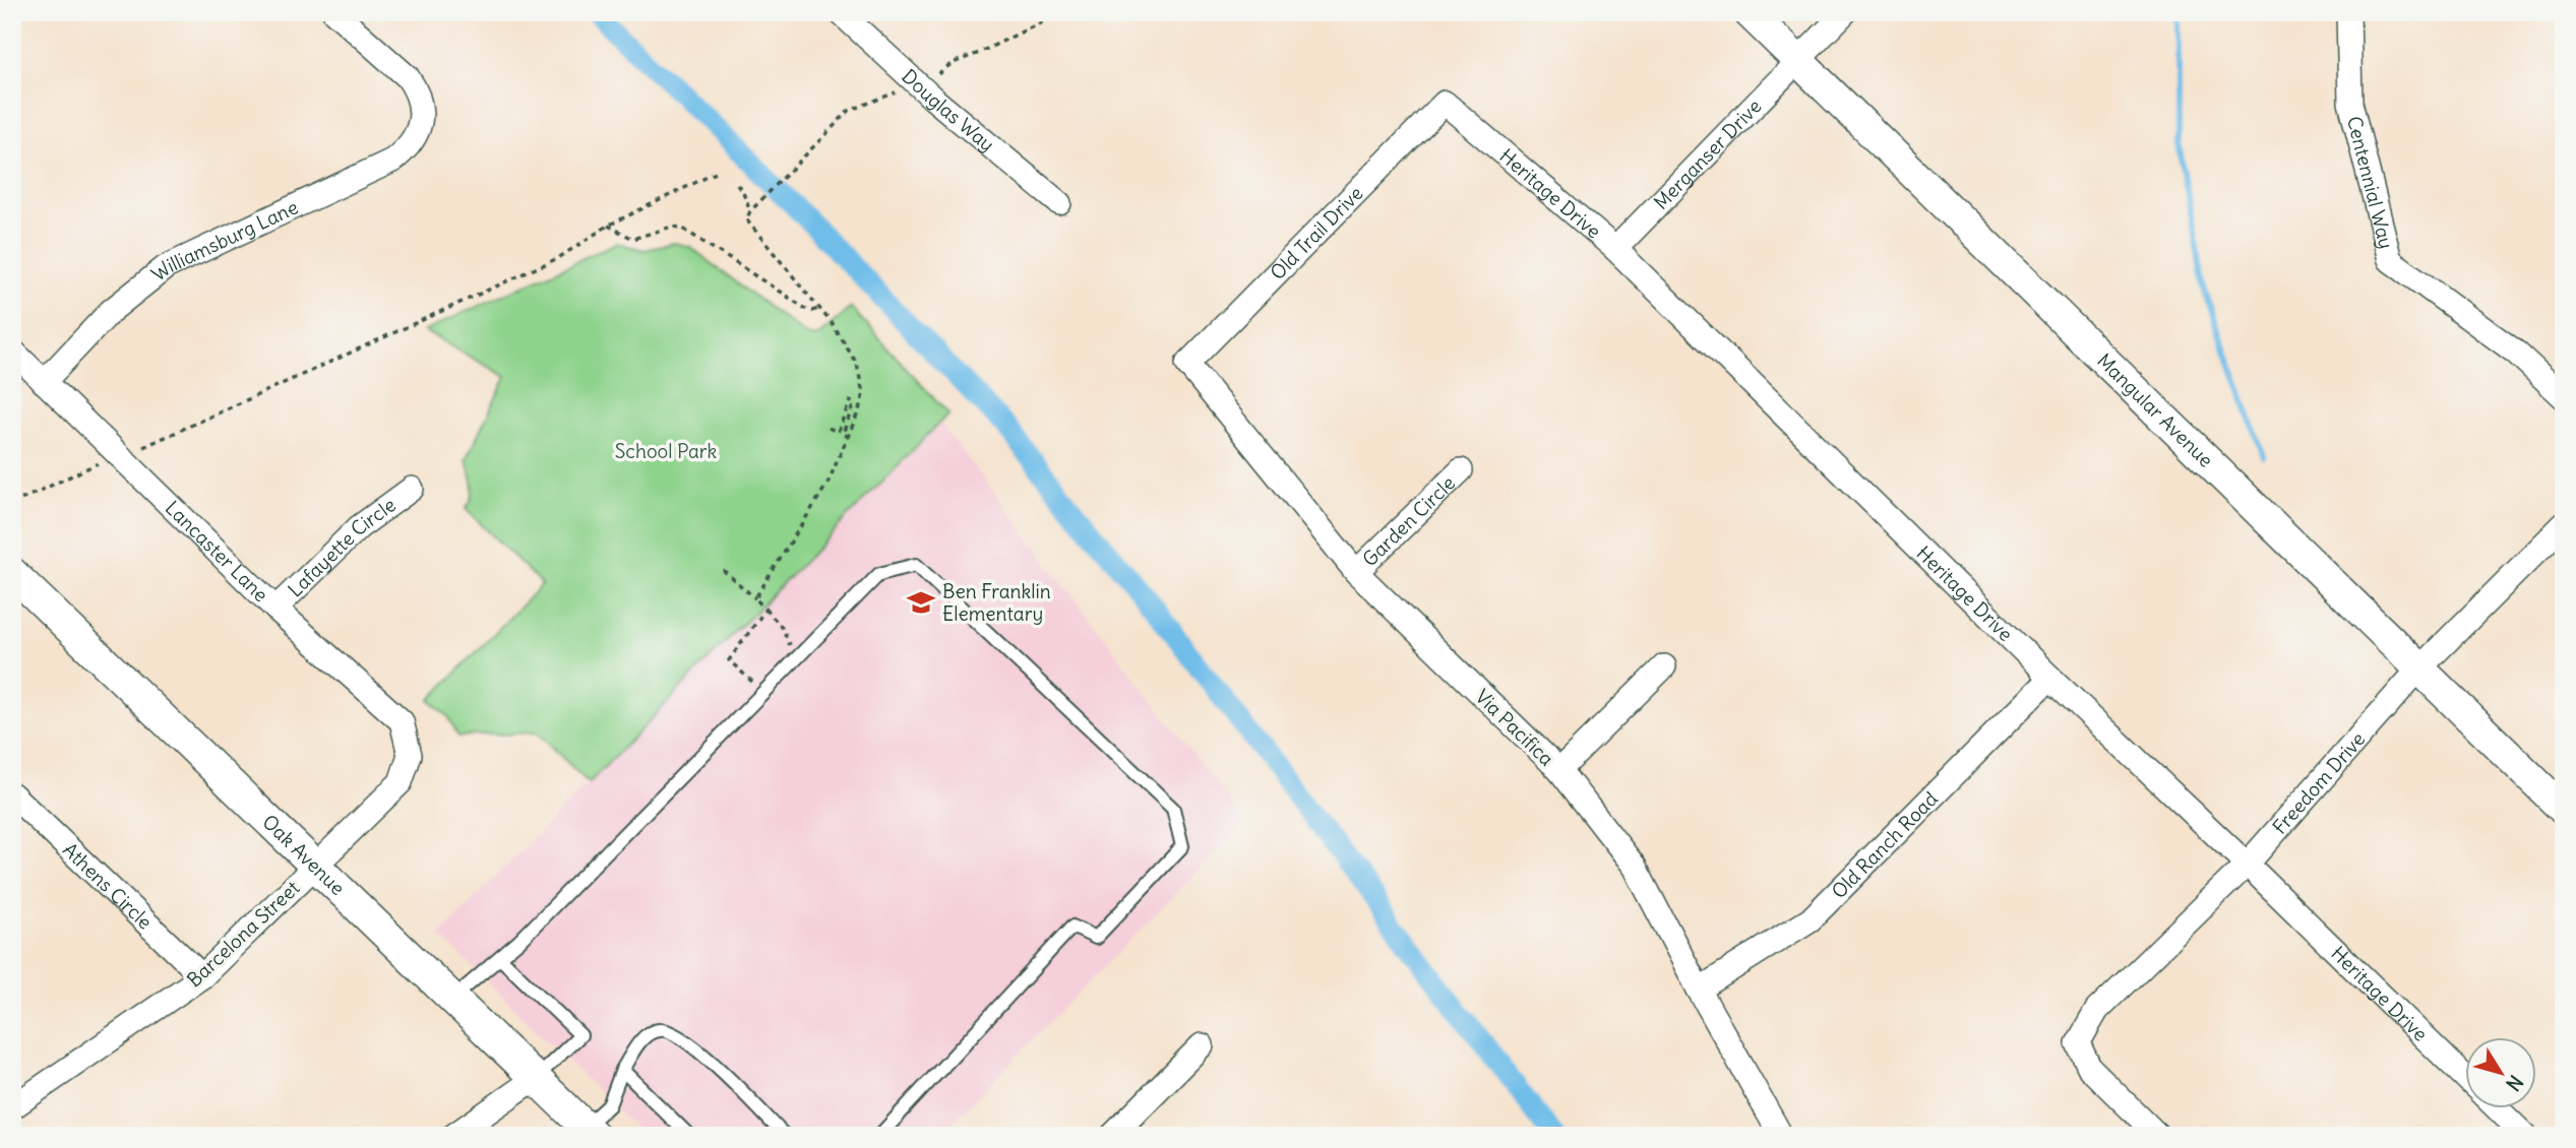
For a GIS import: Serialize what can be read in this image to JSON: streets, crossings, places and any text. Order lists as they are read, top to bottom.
{
  "streets": {
    "street": [
      "Douglas Way",
      "Merganser Drive",
      "Centennial Way",
      "Heritage Drive",
      "Old Trail Drive",
      "Williamsburg Lane",
      "Mangular Avenue",
      "Garden Circle",
      "Lafayette Circle",
      "Lancaster Lane",
      "Via Pacifica",
      "Freedom Drive",
      "Old Ranch Road",
      "Oak Avenue",
      "Athens Circle",
      "Barcelona Street"
    ]
  },
  "crossings": [
    ["Merganser Drive", "Heritage Drive"],
    ["Merganser Drive", "Mangular Avenue"],
    ["Heritage Drive", "Old Trail Drive"],
    ["Heritage Drive", "Freedom Drive"],
    ["Heritage Drive", "Old Ranch Road"],
    ["Old Trail Drive", "Via Pacifica"],
    ["Williamsburg Lane", "Lancaster Lane"],
    ["Mangular Avenue", "Freedom Drive"],
    ["Garden Circle", "Via Pacifica"],
    ["Lafayette Circle", "Lancaster Lane"],
    ["Lancaster Lane", "Barcelona Street"],
    ["Via Pacifica", "Old Ranch Road"],
    ["Oak Avenue", "Barcelona Street"],
    ["Athens Circle", "Barcelona Street"]
  ],
  "parks": ["School Park"],
  "places": {
    "school or university": ["Ben Franklin Elementary"]
  },
  "north": "bottom right"
}
